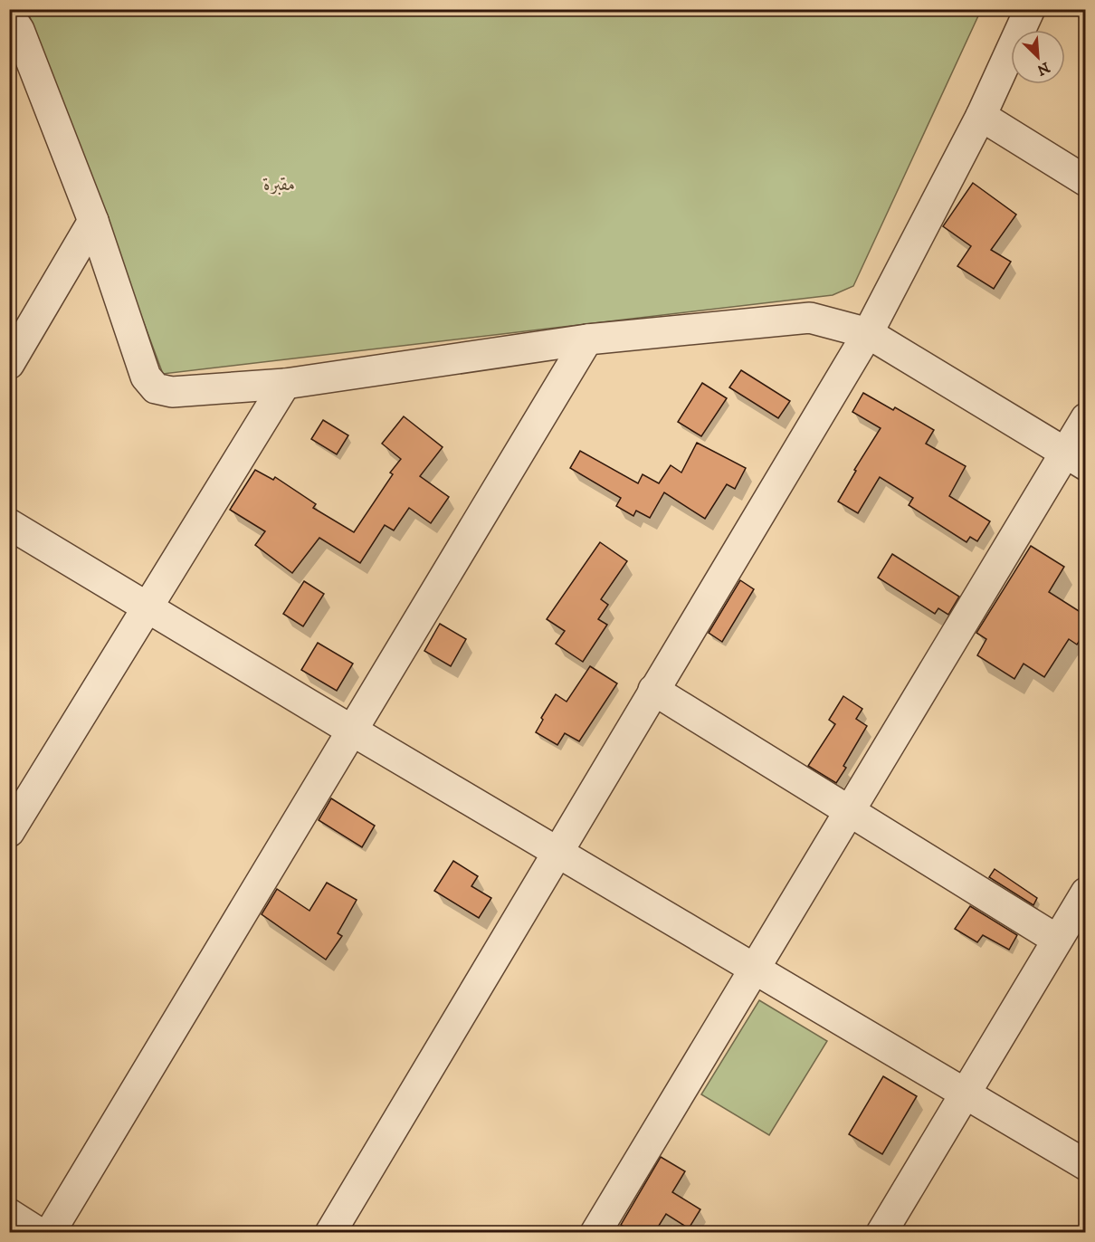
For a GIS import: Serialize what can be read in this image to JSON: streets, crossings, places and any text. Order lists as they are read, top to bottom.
{
  "parks": ["مقبرة"],
  "north": "bottom right"
}
